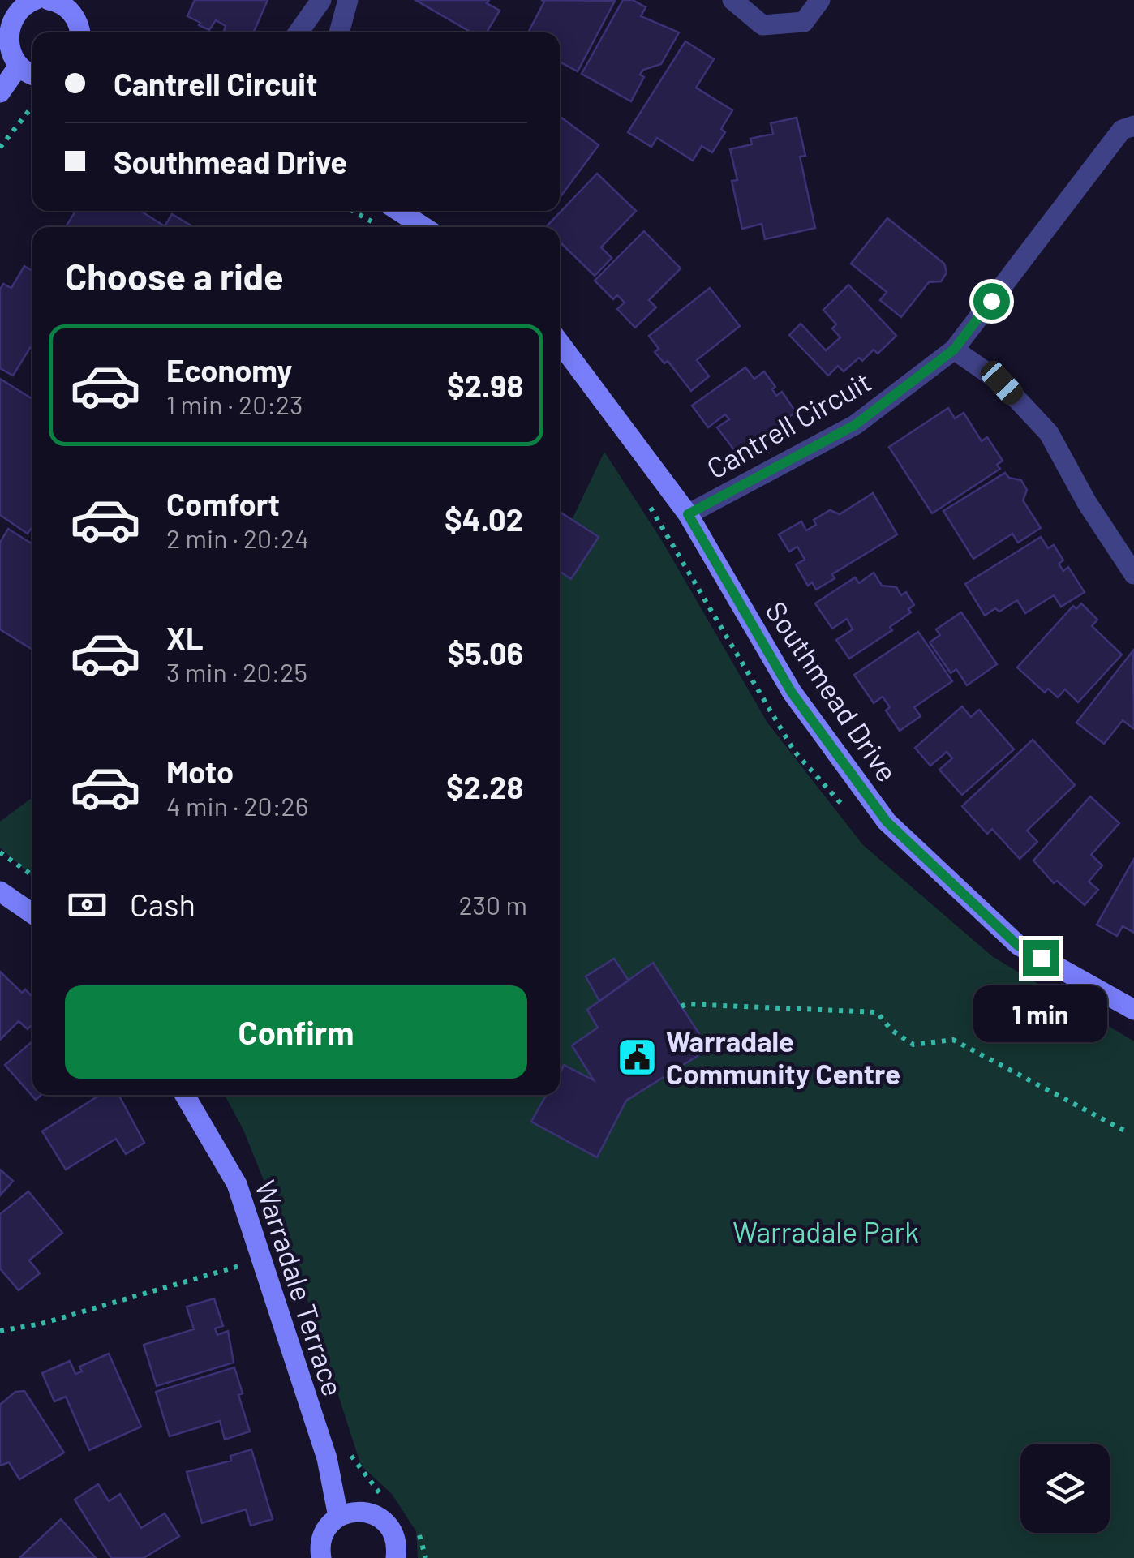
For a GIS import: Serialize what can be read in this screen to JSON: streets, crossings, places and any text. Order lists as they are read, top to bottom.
{
  "streets": {
    "street": ["Cantrell Circuit", "Southmead Drive", "Warradale Terrace"]
  },
  "crossings": [
    ["Cantrell Circuit", "Southmead Drive"]
  ],
  "parks": ["Warradale Park"],
  "places": {
    "public building": ["Warradale Community Centre"]
  },
  "page": {
    "banner": ["Cantrell Circuit", "Southmead Drive"],
    "heading": "Choose a ride",
    "list": [
      {
        "name": "Economy",
        "note": "1 min · 20:23",
        "value": "$2.98"
      },
      {
        "name": "Comfort",
        "note": "2 min · 20:24",
        "value": "$4.02"
      },
      {
        "name": "XL",
        "note": "3 min · 20:25",
        "value": "$5.06"
      },
      {
        "name": "Moto",
        "note": "4 min · 20:26",
        "value": "$2.28"
      }
    ],
    "pay": ["Cash", "230 m"],
    "buttons": "Confirm",
    "bubble": "1 min"
  }
}
